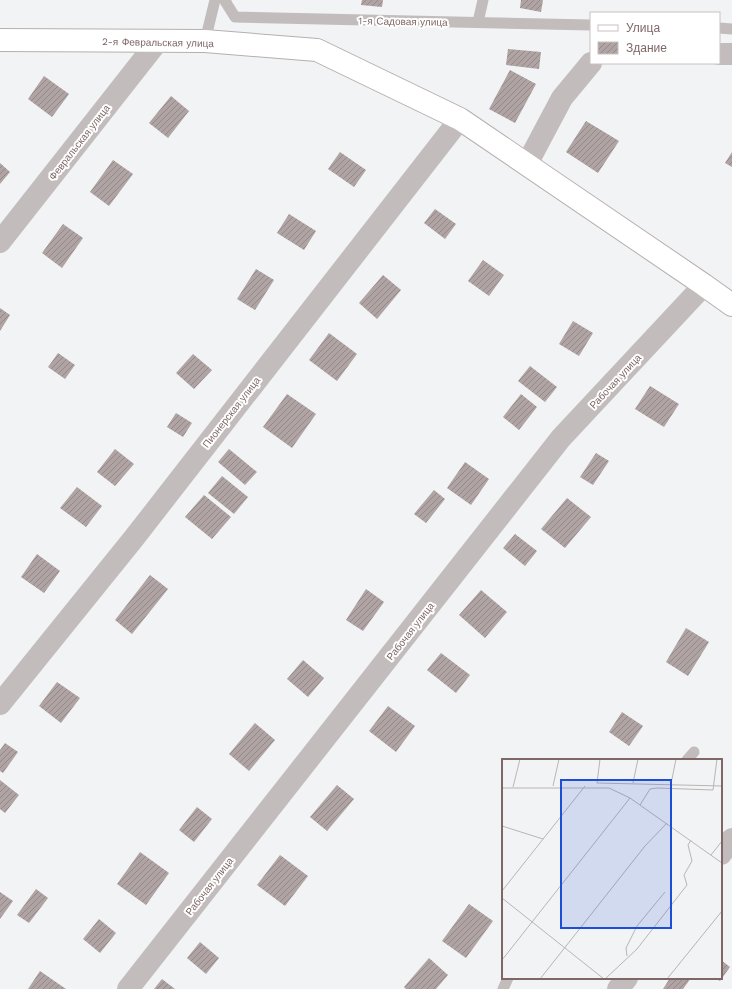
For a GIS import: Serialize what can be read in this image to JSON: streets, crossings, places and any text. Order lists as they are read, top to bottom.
{
  "streets": {
    "street": [
      "2-я Февральская улица",
      "Февральская улица",
      "Рабочая улица",
      "Пионерская улица"
    ],
    "lane": ["1-я Садовая улица"]
  },
  "crossings": [
    ["2-я Февральская улица", "Февральская улица"],
    ["2-я Февральская улица", "Пионерская улица"]
  ],
  "legend": ["Улица", "Здание"]
}
